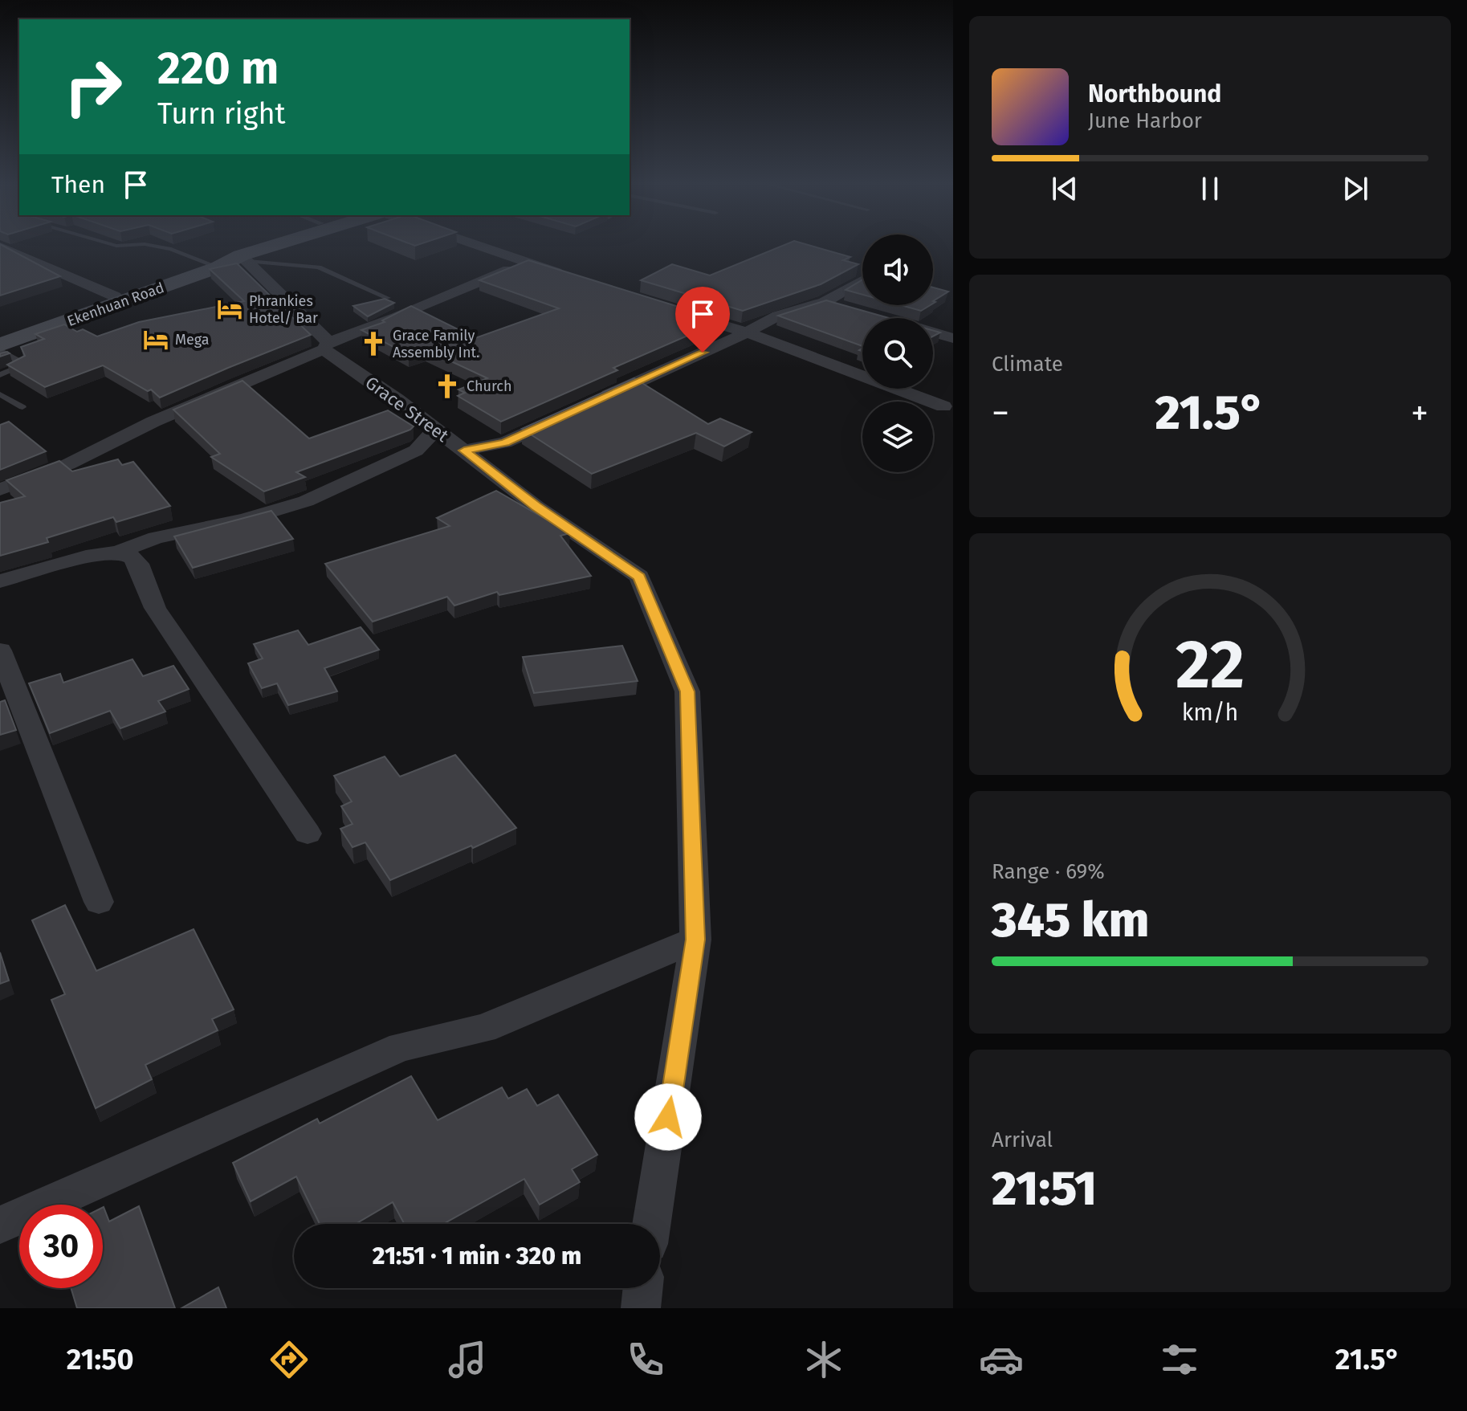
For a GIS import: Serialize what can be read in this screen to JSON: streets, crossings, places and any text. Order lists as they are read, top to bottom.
{
  "streets": {
    "main road": ["Ekenhuan Road"],
    "street": ["Grace Street"]
  },
  "crossings": [
    ["Ekenhuan Road", "Grace Street"]
  ],
  "places": {
    "hotel": ["Phrankies Hotel/ Bar", "Mega"],
    "church": ["Grace Family Assembly Int.", "Church"]
  },
  "page": {
    "turn": ["220 m", "Turn right"],
    "song": ["Northbound", "June Harbor"],
    "then": "Then",
    "tile": [
      "Climate",
      ["Range · 69%", "345 km"],
      ["Arrival", "21:51"]
    ],
    "heat": ["−", "21.5°", "+"],
    "limit": "30",
    "trip": "21:51 · 1 min · 320 m",
    "tabs": ["21:50", "21.5°"],
    "gauge": ["22", "km/h"]
  }
}
